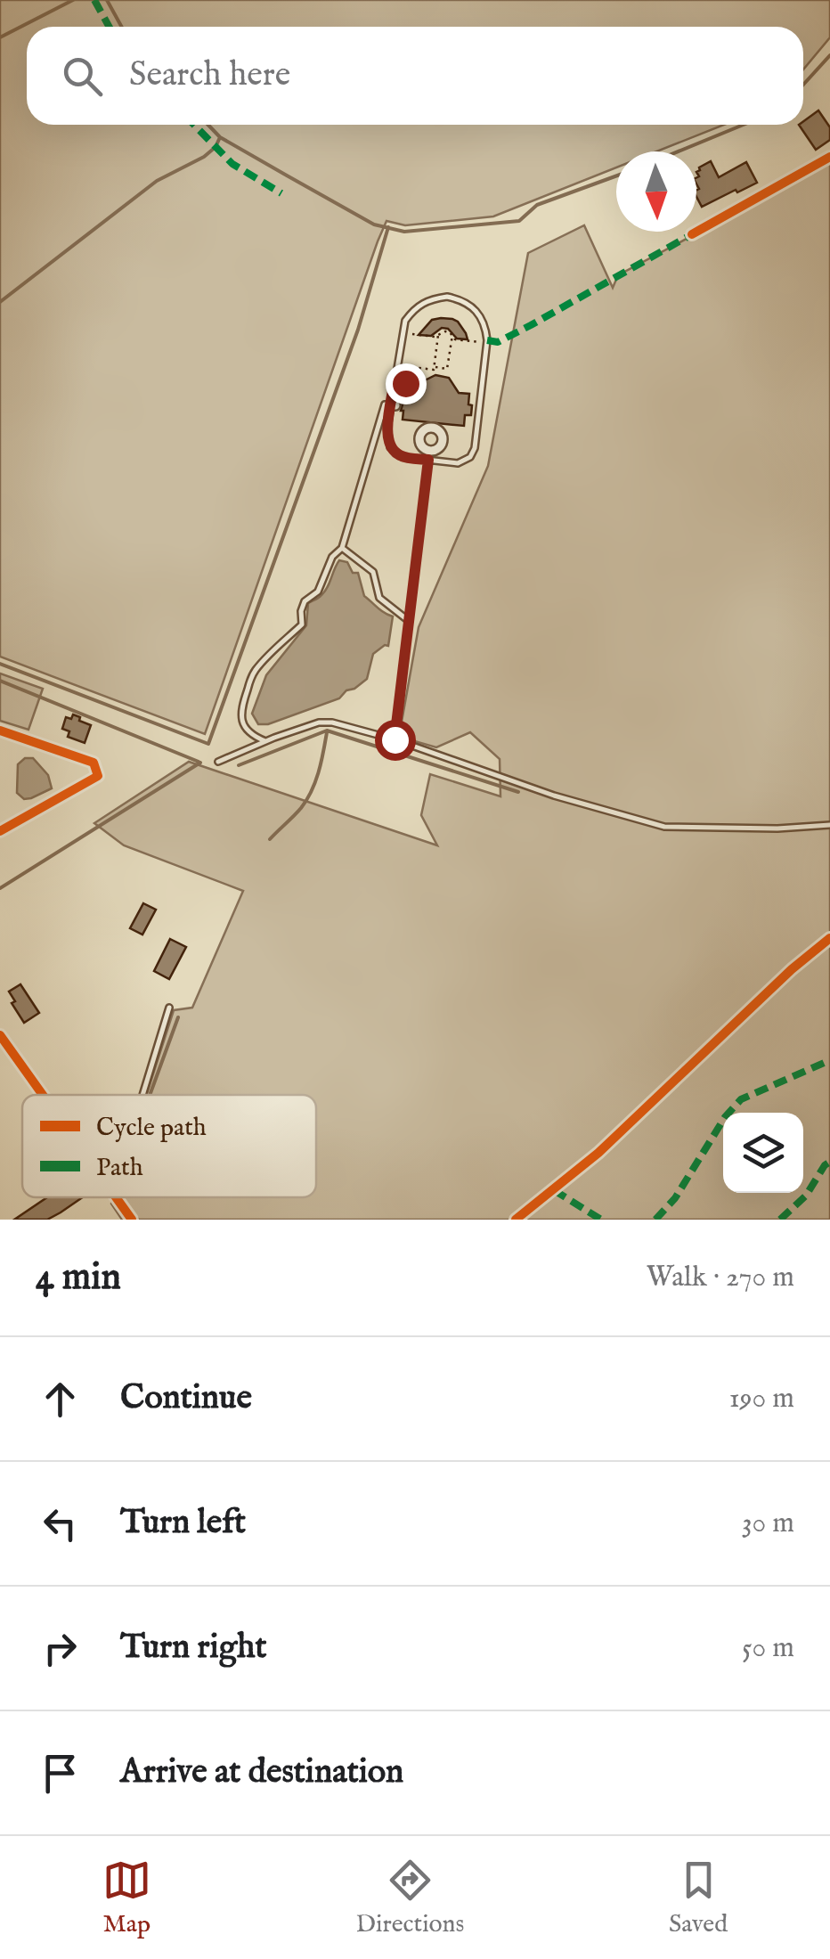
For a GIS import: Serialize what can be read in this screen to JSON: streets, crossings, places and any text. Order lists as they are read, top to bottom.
{
  "legend": ["Cycle path", "Path"],
  "north": "bottom",
  "page": {
    "search": "Search here",
    "heading": ["4 min", "Walk · 270 m"],
    "list": [
      ["Continue", "190 m"],
      ["Turn left", "30 m"],
      ["Turn right", "50 m"],
      "Arrive at destination"
    ],
    "nav": ["Map", "Directions", "Saved"]
  }
}
